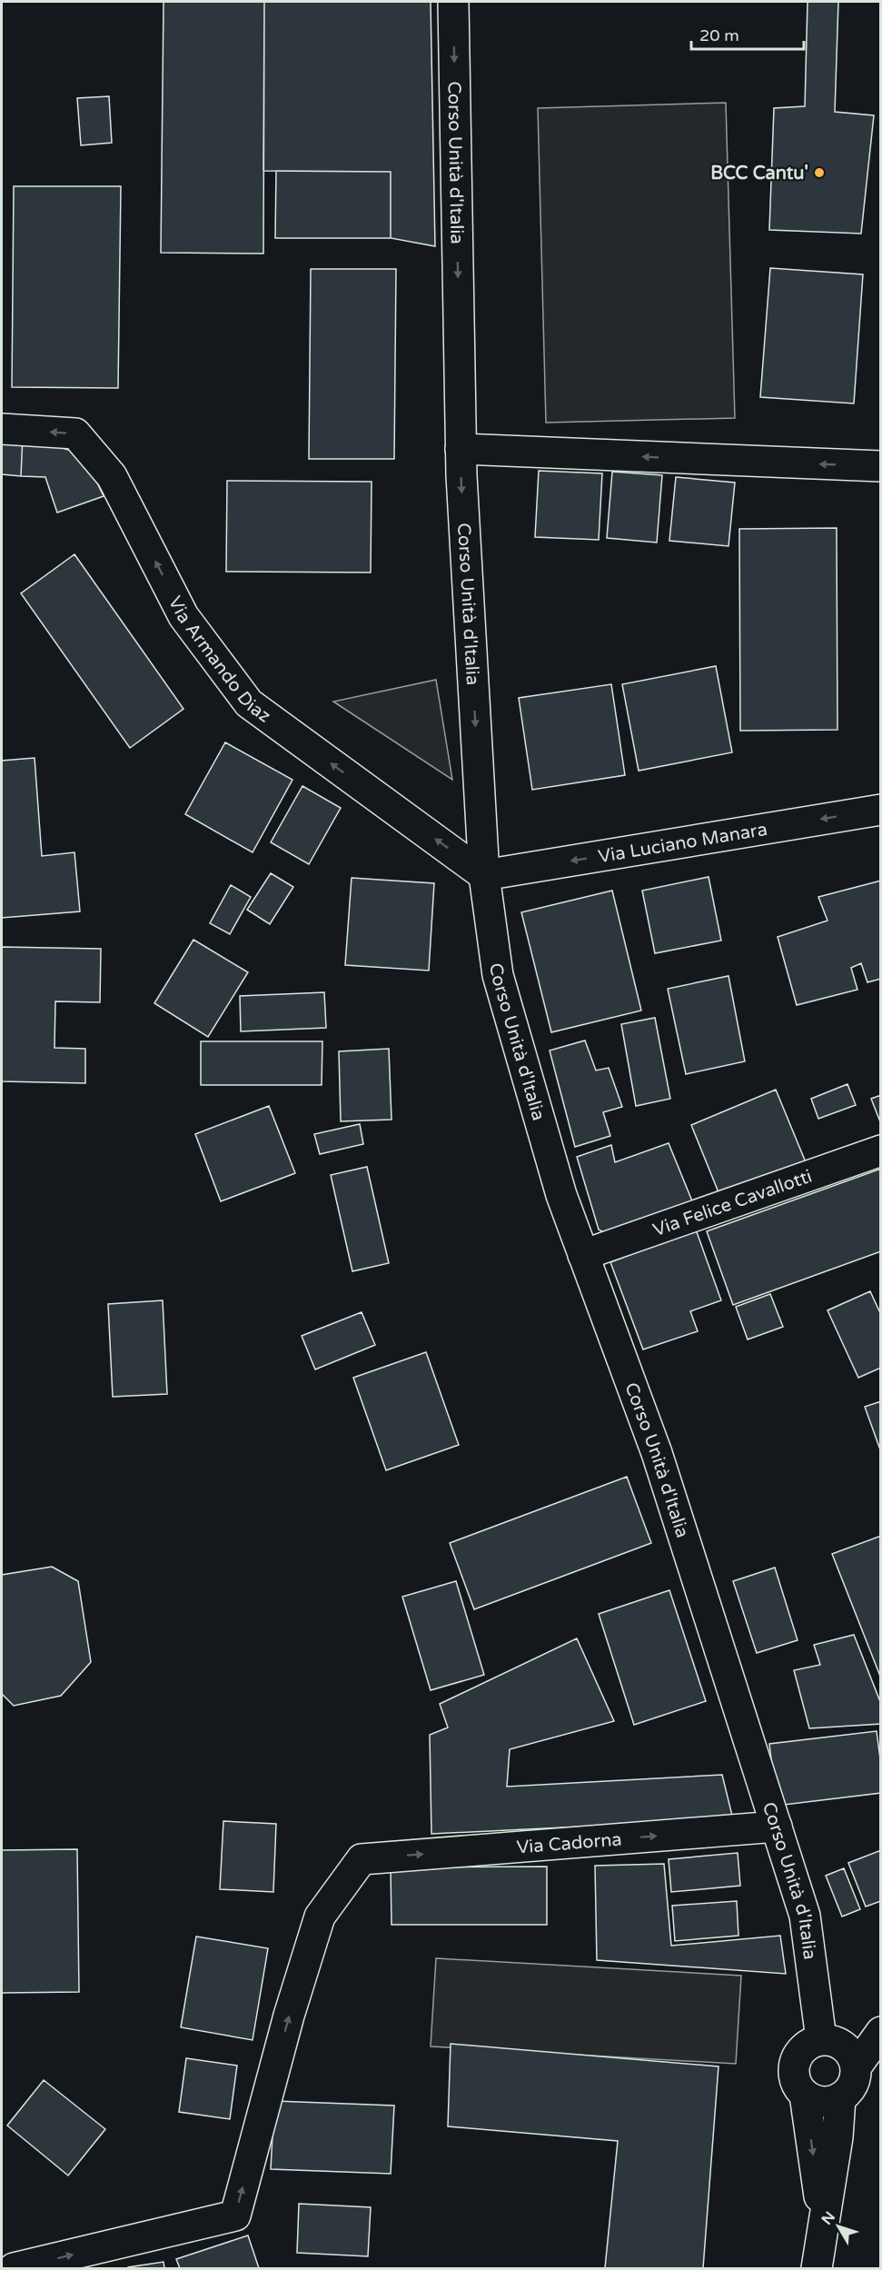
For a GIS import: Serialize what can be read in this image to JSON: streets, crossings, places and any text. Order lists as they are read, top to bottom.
{
  "streets": {
    "street": [
      "Corso Unità d'Italia",
      "Via Armando Diaz",
      "Via Luciano Manara",
      "Via Felice Cavallotti",
      "Via Cadorna"
    ]
  },
  "crossings": [
    ["Corso Unità d'Italia", "Via Armando Diaz"],
    ["Corso Unità d'Italia", "Via Luciano Manara"],
    ["Corso Unità d'Italia", "Via Felice Cavallotti"],
    ["Corso Unità d'Italia", "Via Cadorna"],
    ["Via Armando Diaz", "Via Luciano Manara"]
  ],
  "one_way": [
    "Corso Unità d'Italia",
    "Via Armando Diaz",
    "Via Luciano Manara",
    "Via Cadorna"
  ],
  "places": ["BCC Cantu'"],
  "scale_bar": "20 m",
  "north": "top left"
}
